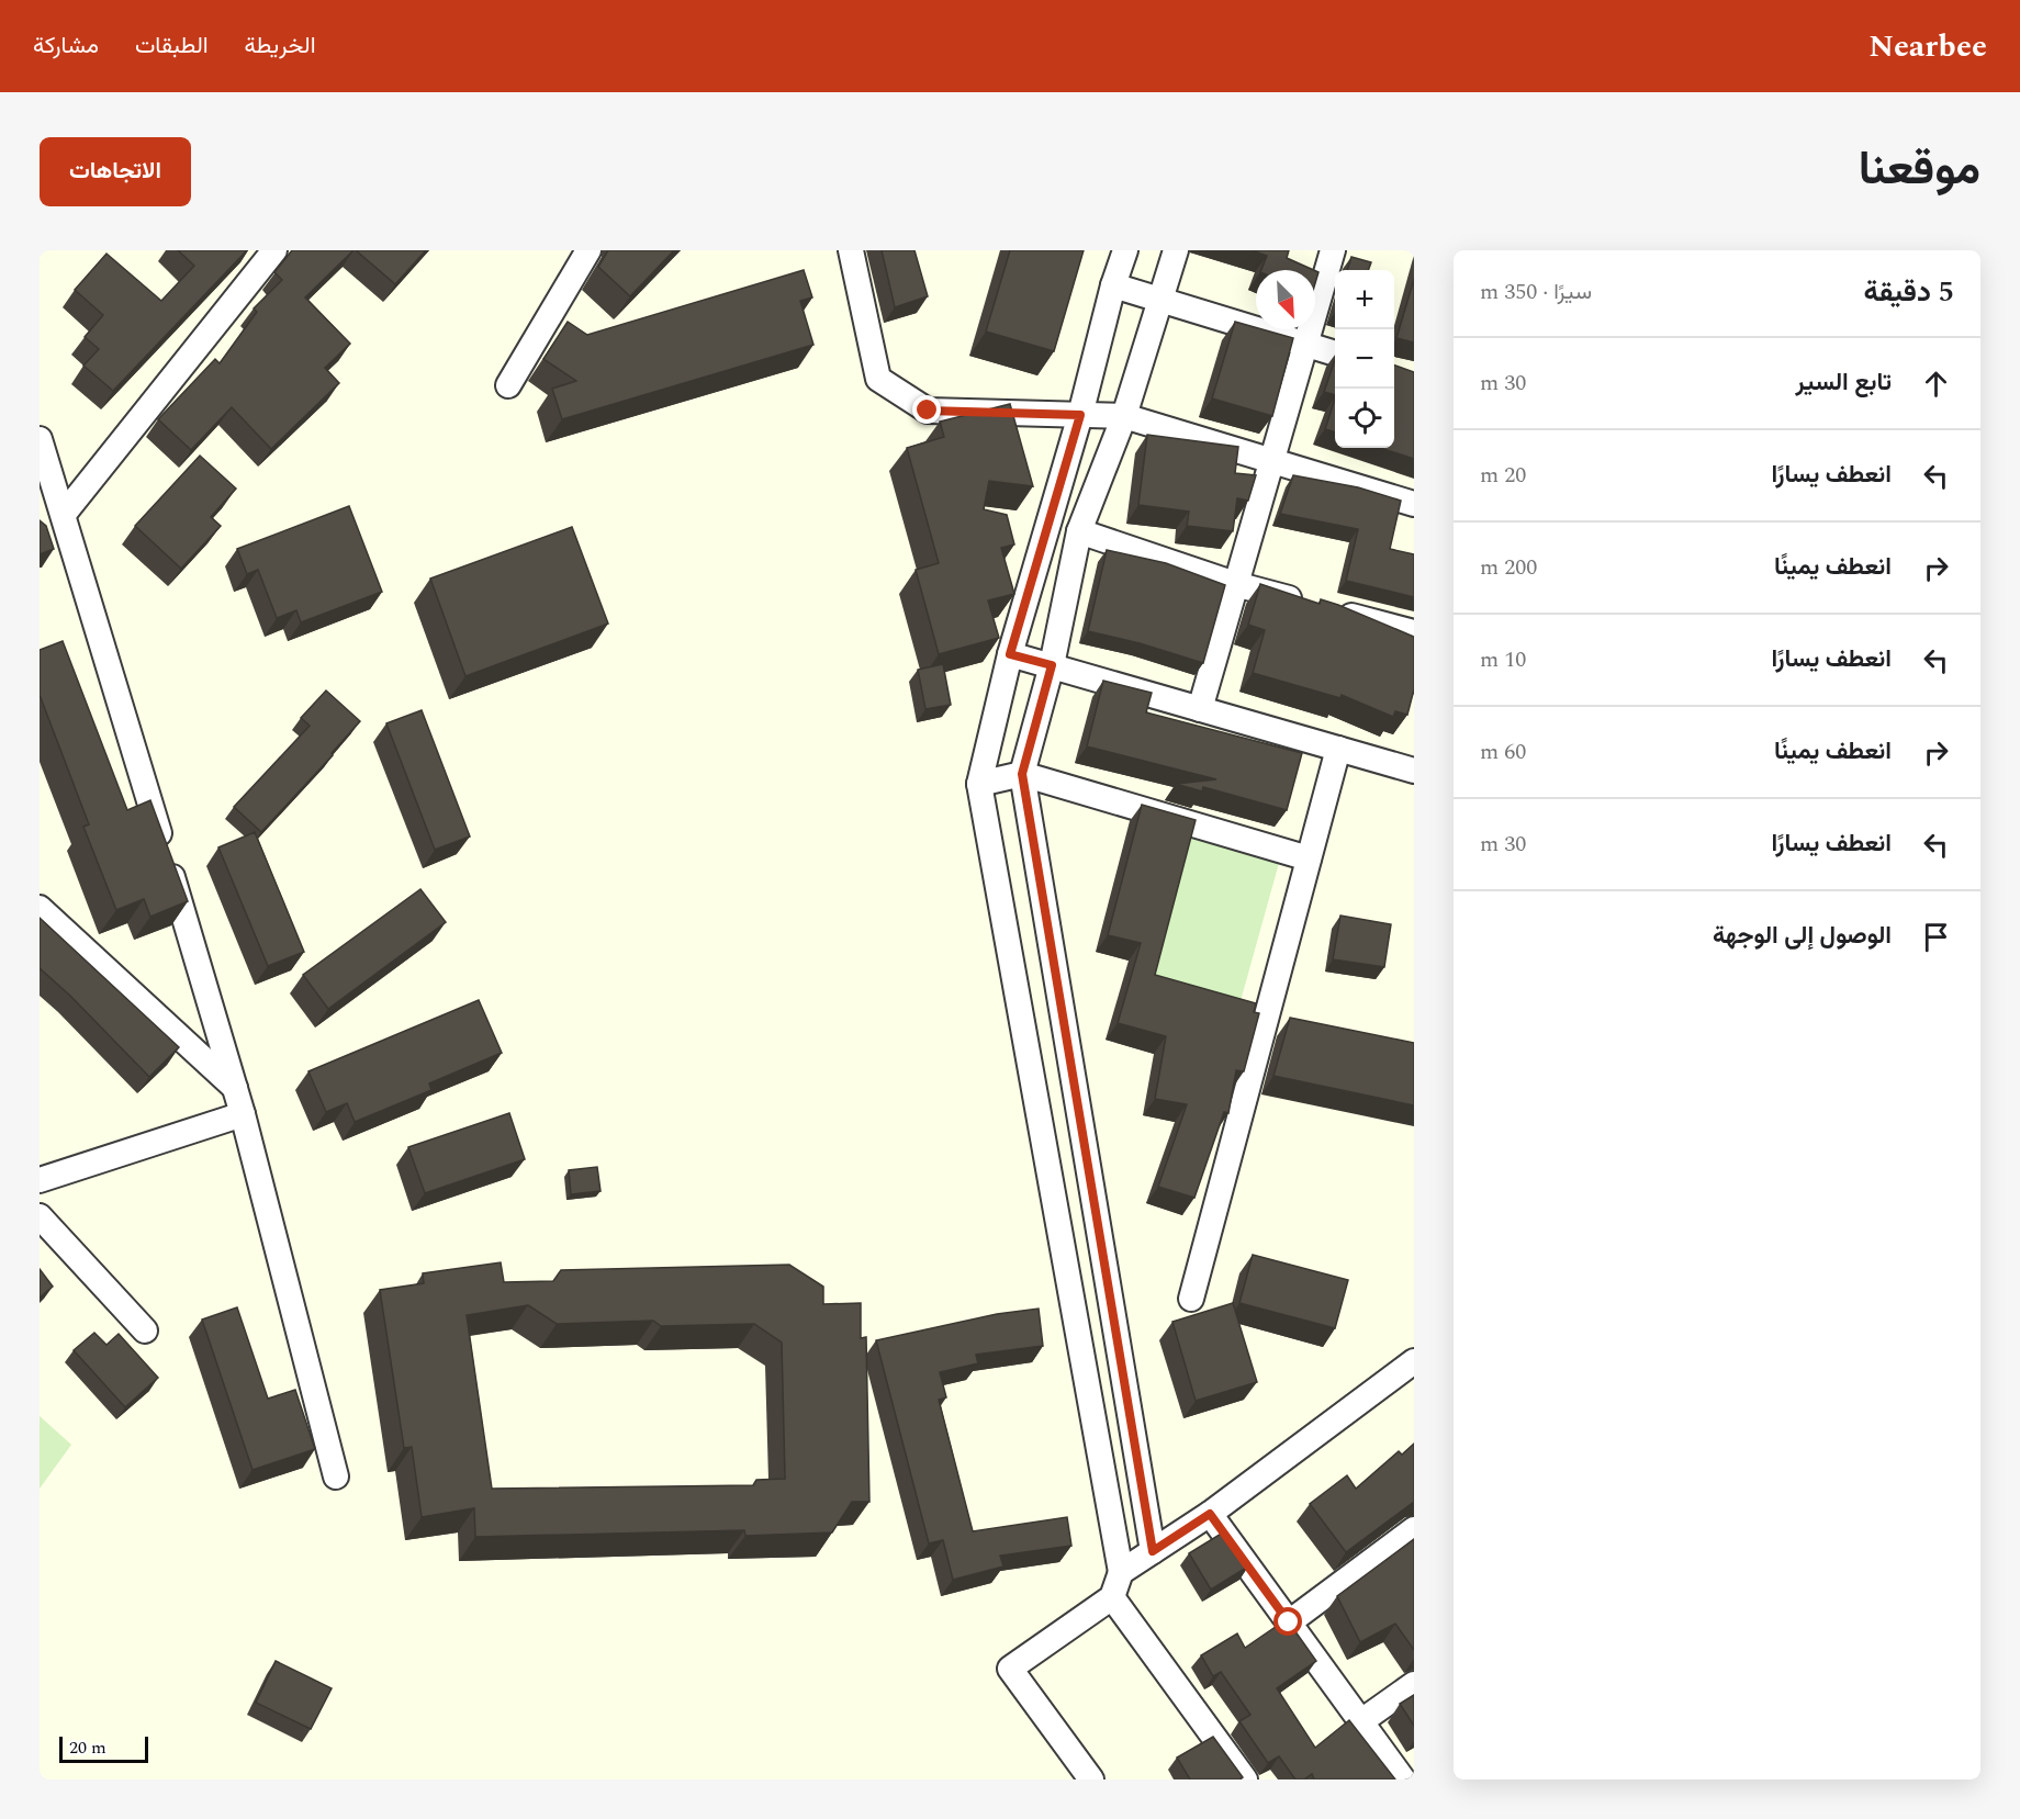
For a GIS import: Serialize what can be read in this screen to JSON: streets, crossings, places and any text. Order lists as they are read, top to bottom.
{
  "scale_bar": "20 m",
  "north": "bottom right",
  "page": {
    "header": "Nearbee",
    "nav": ["الخريطة", "الطبقات", "مشاركة"],
    "title": "موقعنا",
    "buttons": "الاتجاهات",
    "heading": ["5 دقيقة", "سيرًا · 350 m"],
    "map_buttons": ["+", "−"],
    "list": [
      ["تابع السير", "30 m"],
      ["انعطف يسارًا", "20 m"],
      ["انعطف يمينًا", "200 m"],
      ["انعطف يسارًا", "10 m"],
      ["انعطف يمينًا", "60 m"],
      ["انعطف يسارًا", "30 m"],
      "الوصول إلى الوجهة"
    ],
    "scale": "20 m"
  }
}
